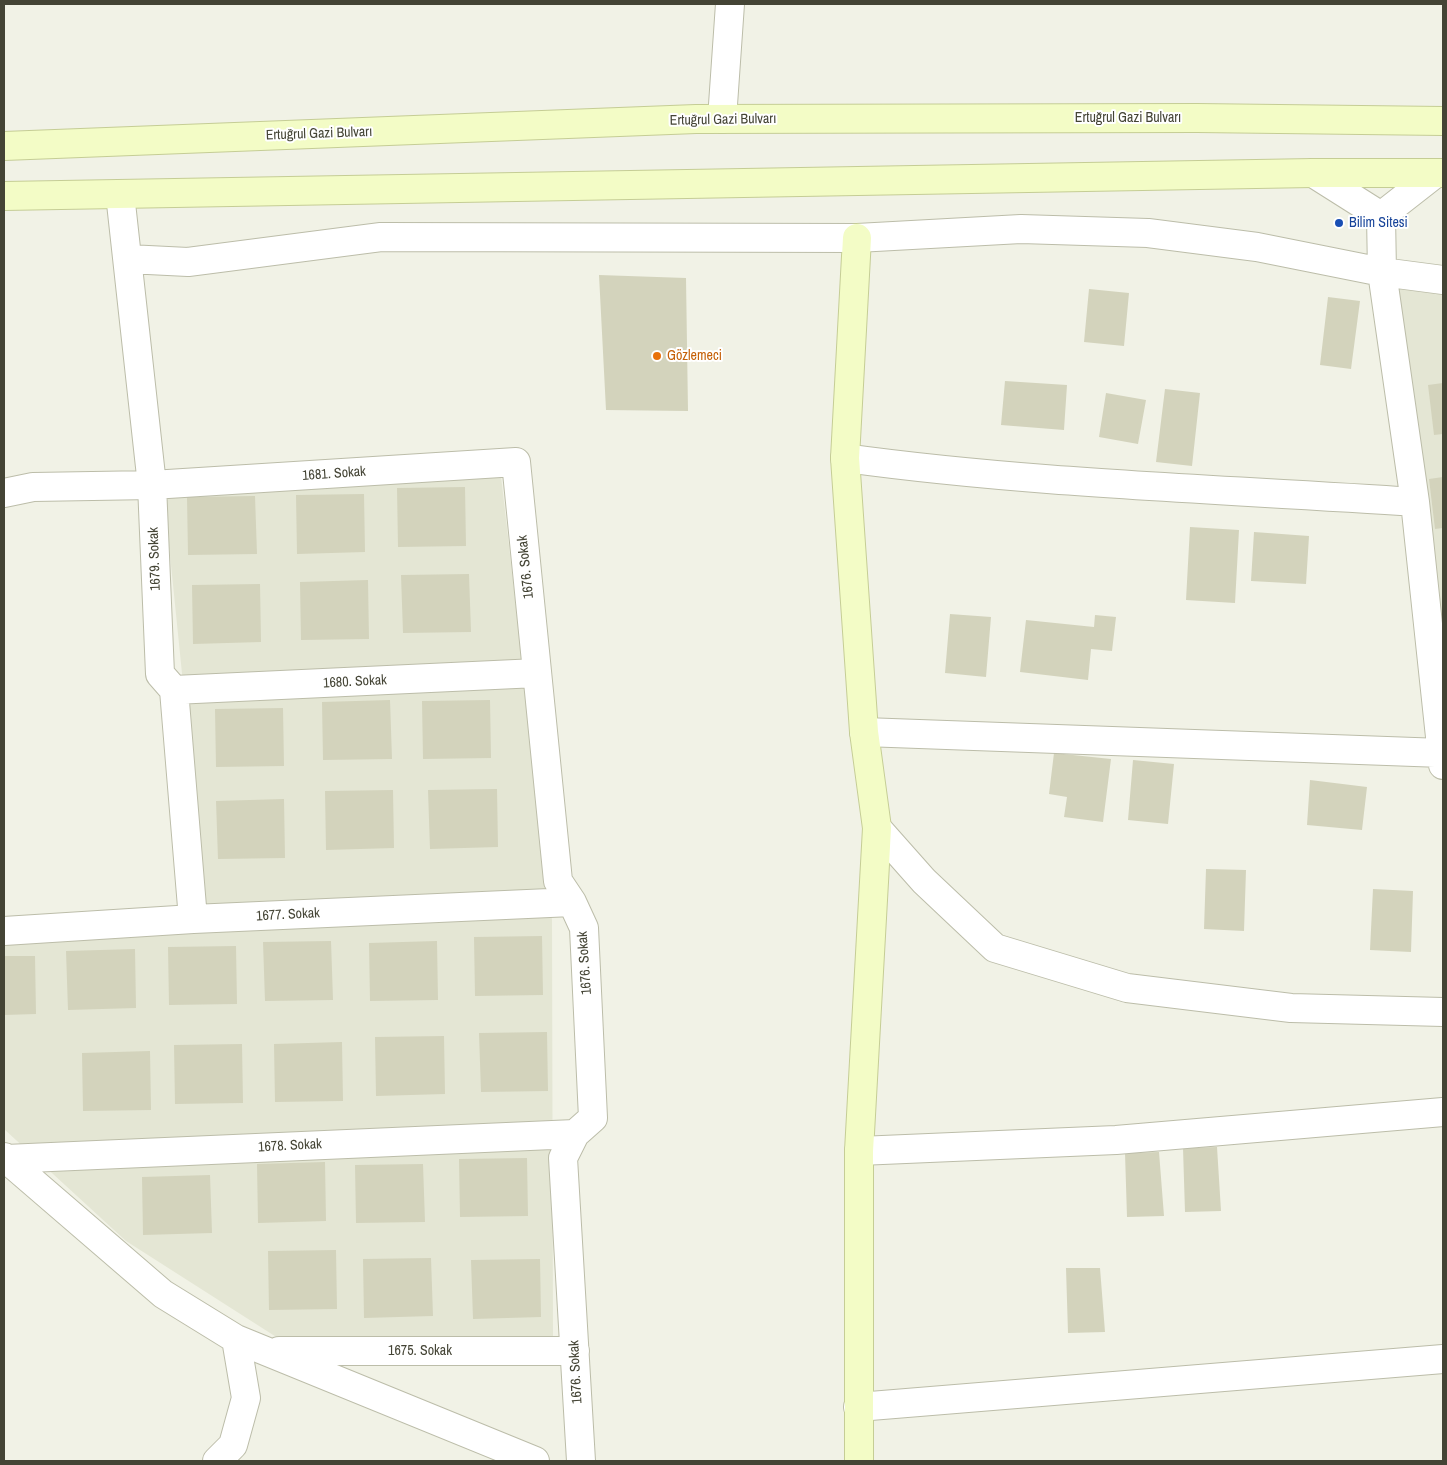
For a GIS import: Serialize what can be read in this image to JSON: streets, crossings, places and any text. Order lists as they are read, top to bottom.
{
  "streets": {
    "main road": ["Ertuğrul Gazi Bulvarı"],
    "street": [
      "1681. Sokak",
      "1679. Sokak",
      "1676. Sokak",
      "1680. Sokak",
      "1677. Sokak",
      "1678. Sokak",
      "1675. Sokak"
    ]
  },
  "crossings": [
    ["1681. Sokak", "1679. Sokak"],
    ["1681. Sokak", "1676. Sokak"],
    ["1679. Sokak", "1680. Sokak"],
    ["1676. Sokak", "1680. Sokak"],
    ["1676. Sokak", "1677. Sokak"],
    ["1676. Sokak", "1678. Sokak"],
    ["1676. Sokak", "1675. Sokak"]
  ],
  "places": ["Bilim Sitesi", "Gözlemeci"]
}
